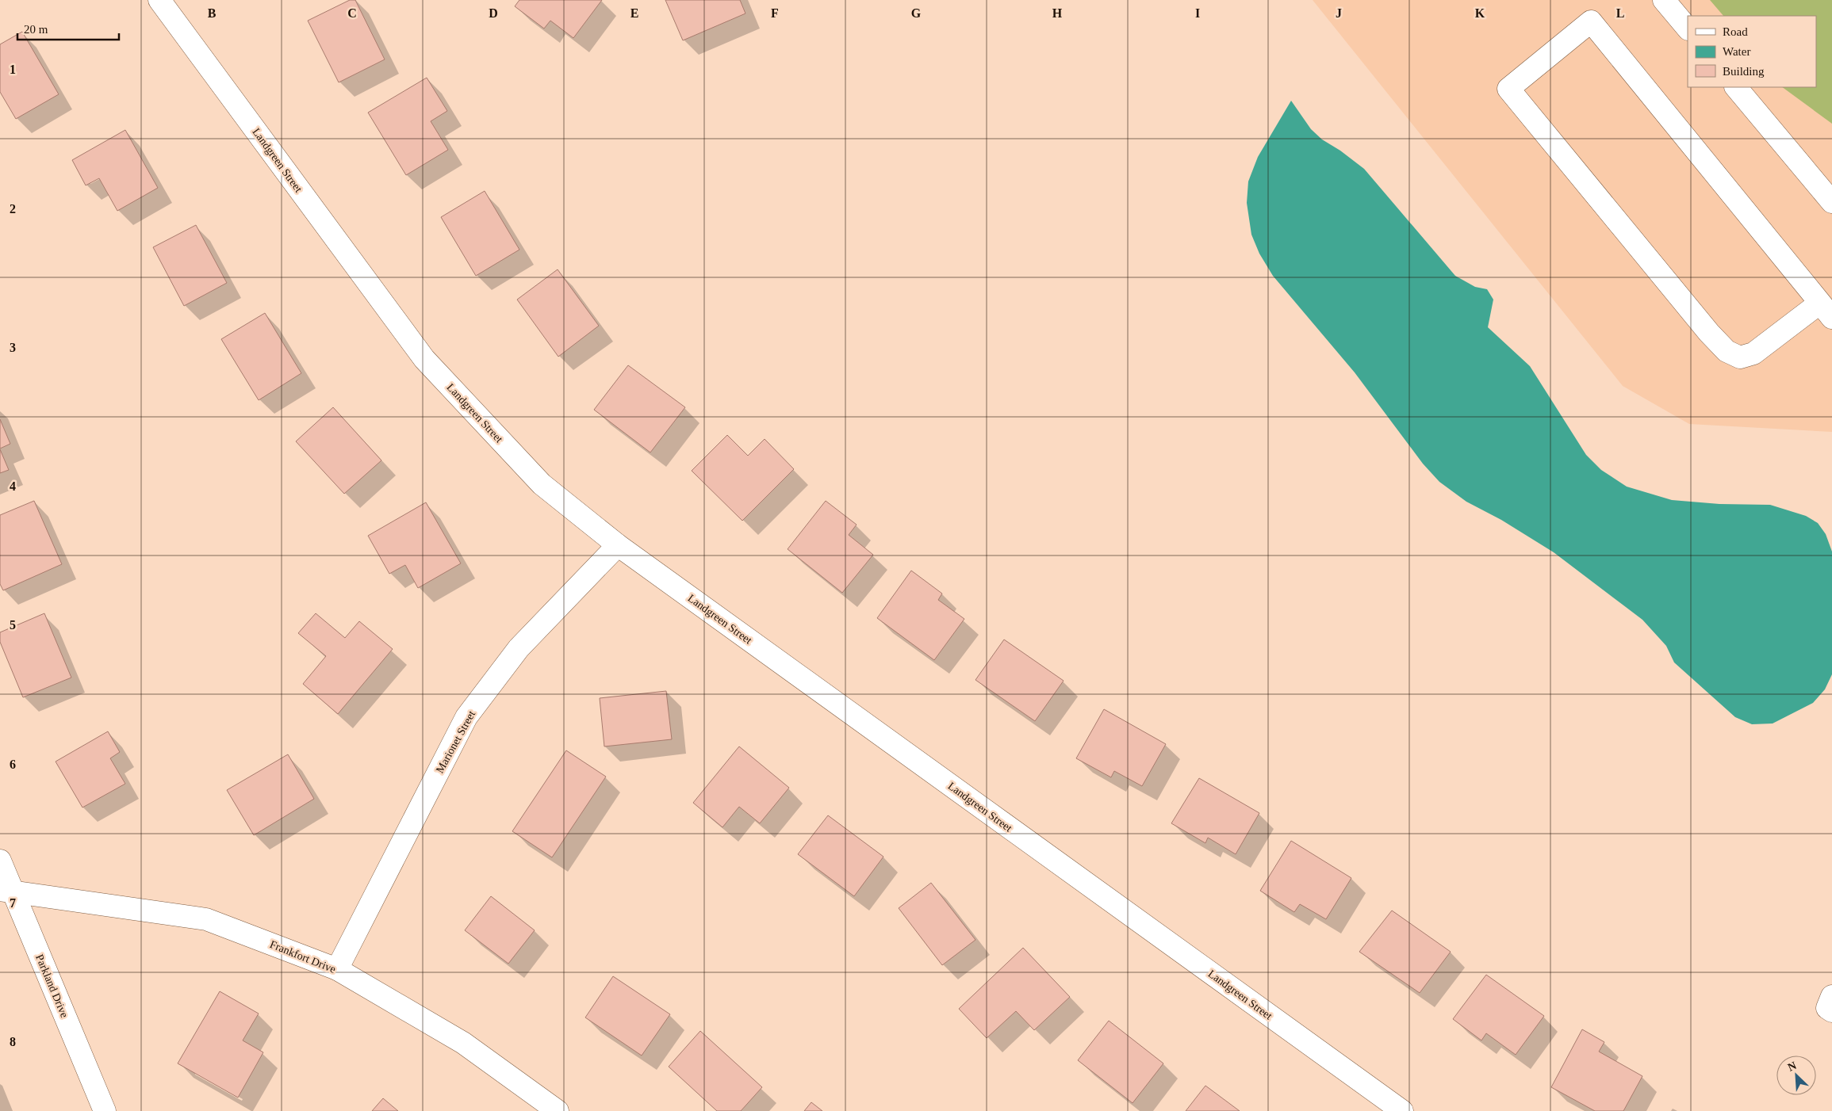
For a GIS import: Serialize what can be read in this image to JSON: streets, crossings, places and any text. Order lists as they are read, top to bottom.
{
  "streets": {
    "street": [
      "Landgreen Street",
      "Marionet Street",
      "Frankfort Drive",
      "Parkland Drive"
    ]
  },
  "crossings": [
    ["Landgreen Street", "Marionet Street"],
    ["Marionet Street", "Frankfort Drive"],
    ["Frankfort Drive", "Parkland Drive"]
  ],
  "legend": ["Road", "Water", "Building"],
  "scale_bar": "20 m",
  "north": "top left",
  "grid": {
    "columns": [
      "B",
      "C",
      "D",
      "E",
      "F",
      "G",
      "H",
      "I",
      "J",
      "K",
      "L"
    ],
    "rows": [
      "1",
      "2",
      "3",
      "4",
      "5",
      "6",
      "7",
      "8"
    ]
  }
}
